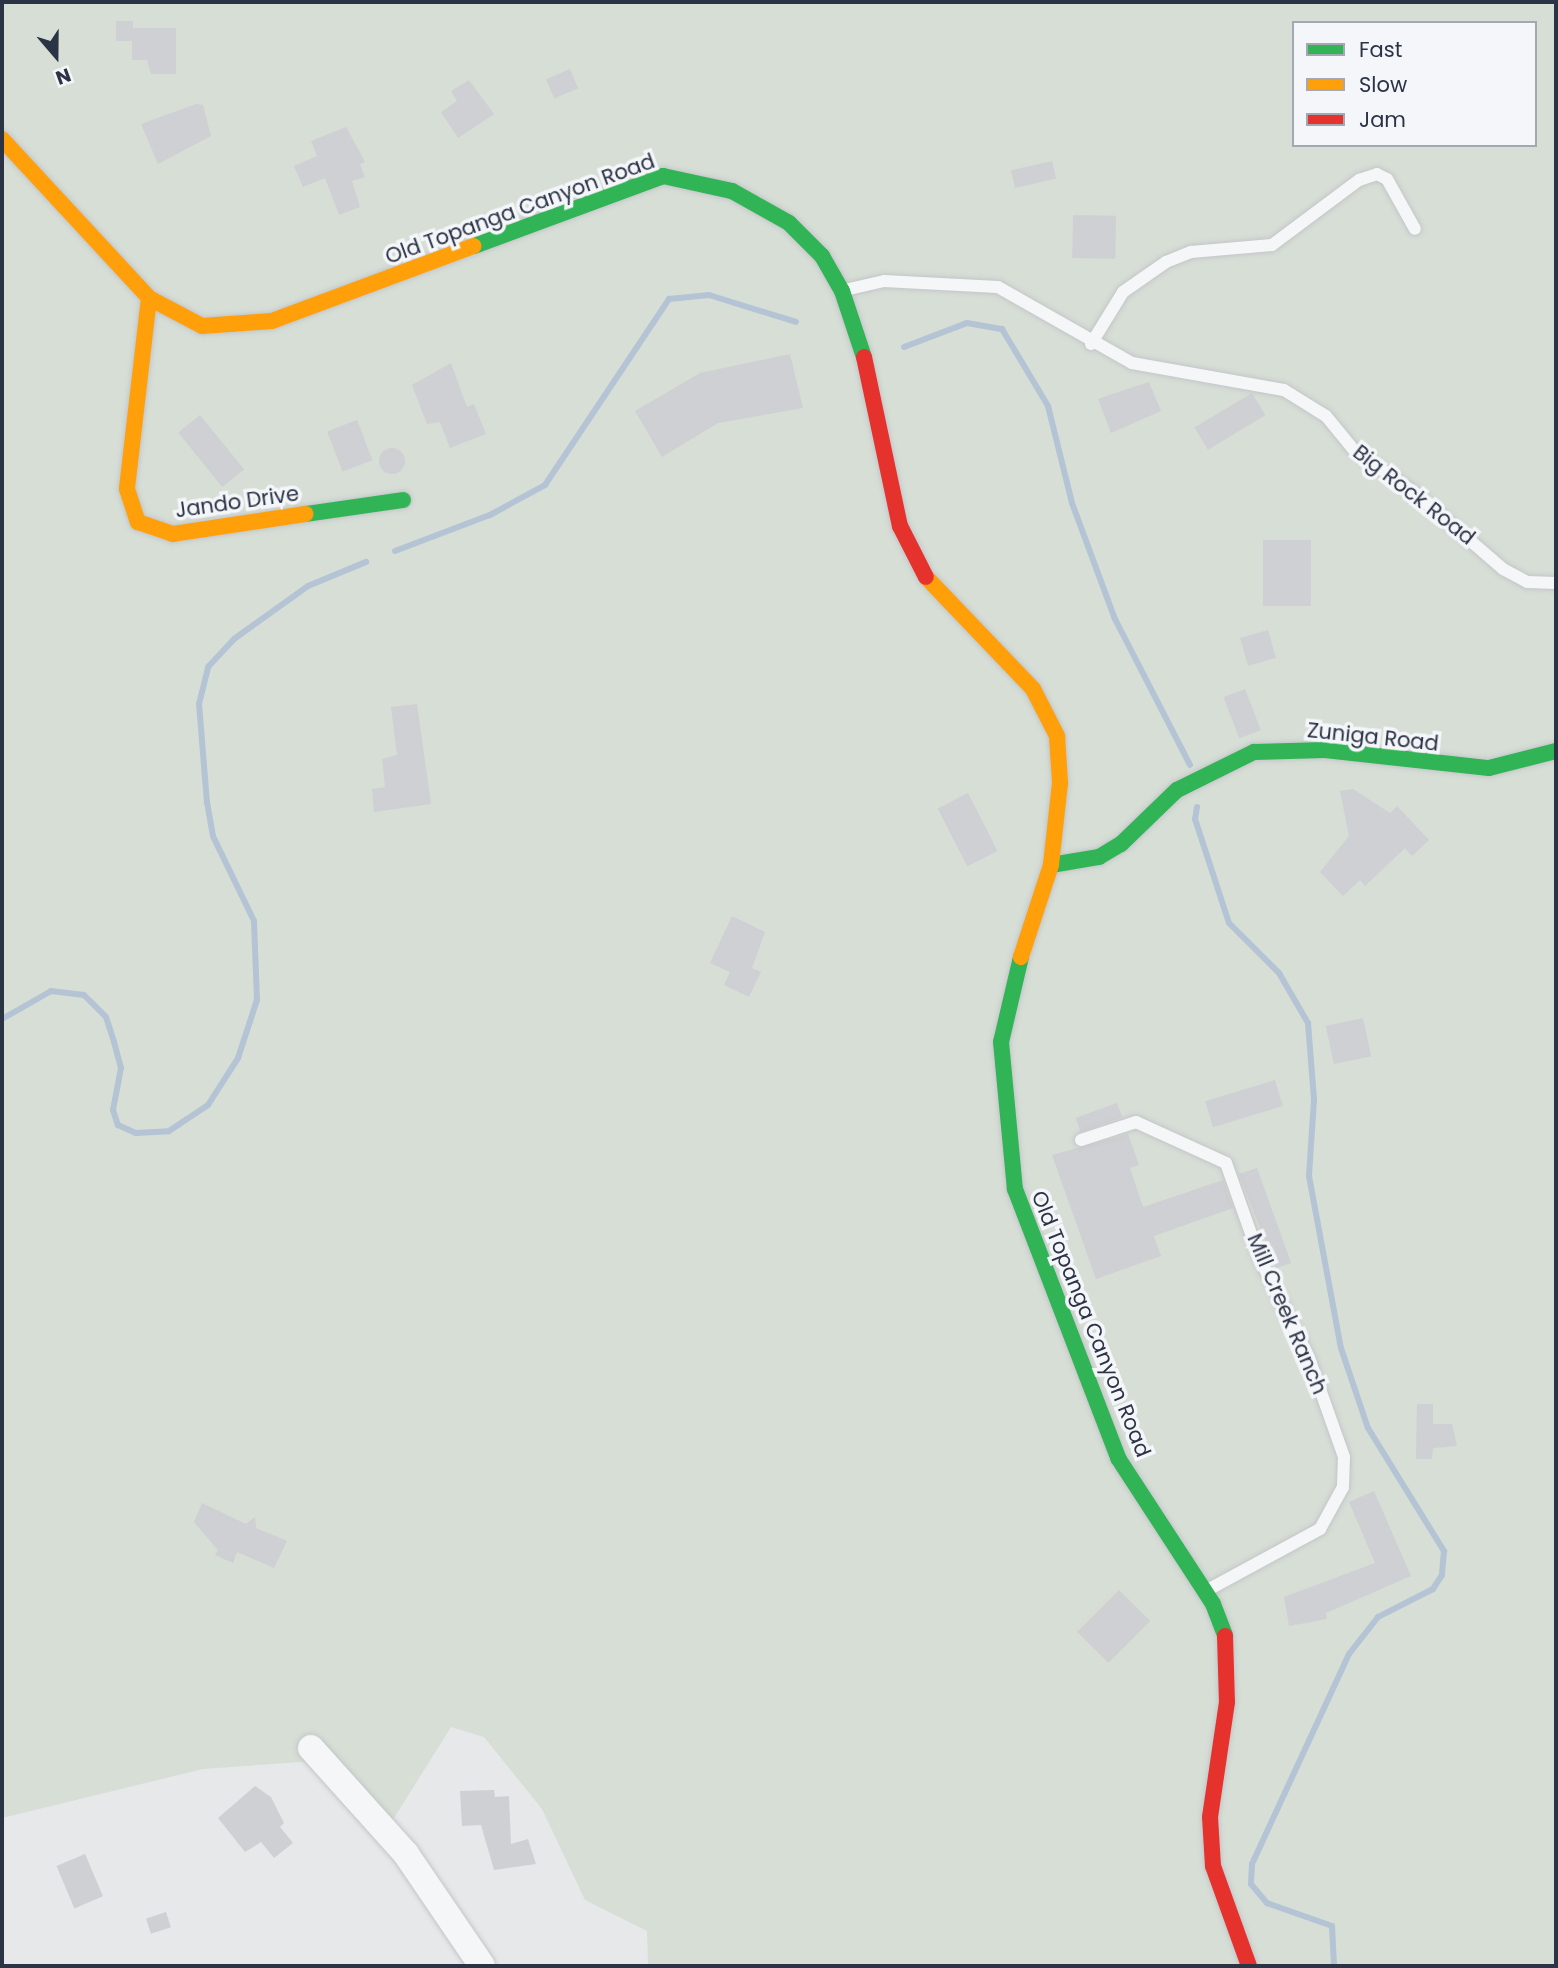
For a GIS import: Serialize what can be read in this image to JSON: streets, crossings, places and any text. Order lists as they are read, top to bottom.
{
  "streets": {
    "main road": ["Old Topanga Canyon Road", "Jando Drive", "Zuniga Road"],
    "lane": ["Big Rock Road", "Mill Creek Ranch"]
  },
  "crossings": [
    ["Old Topanga Canyon Road", "Big Rock Road"],
    ["Old Topanga Canyon Road", "Jando Drive"],
    ["Old Topanga Canyon Road", "Zuniga Road"],
    ["Old Topanga Canyon Road", "Mill Creek Ranch"]
  ],
  "legend": ["Fast", "Slow", "Jam"],
  "north": "bottom"
}
